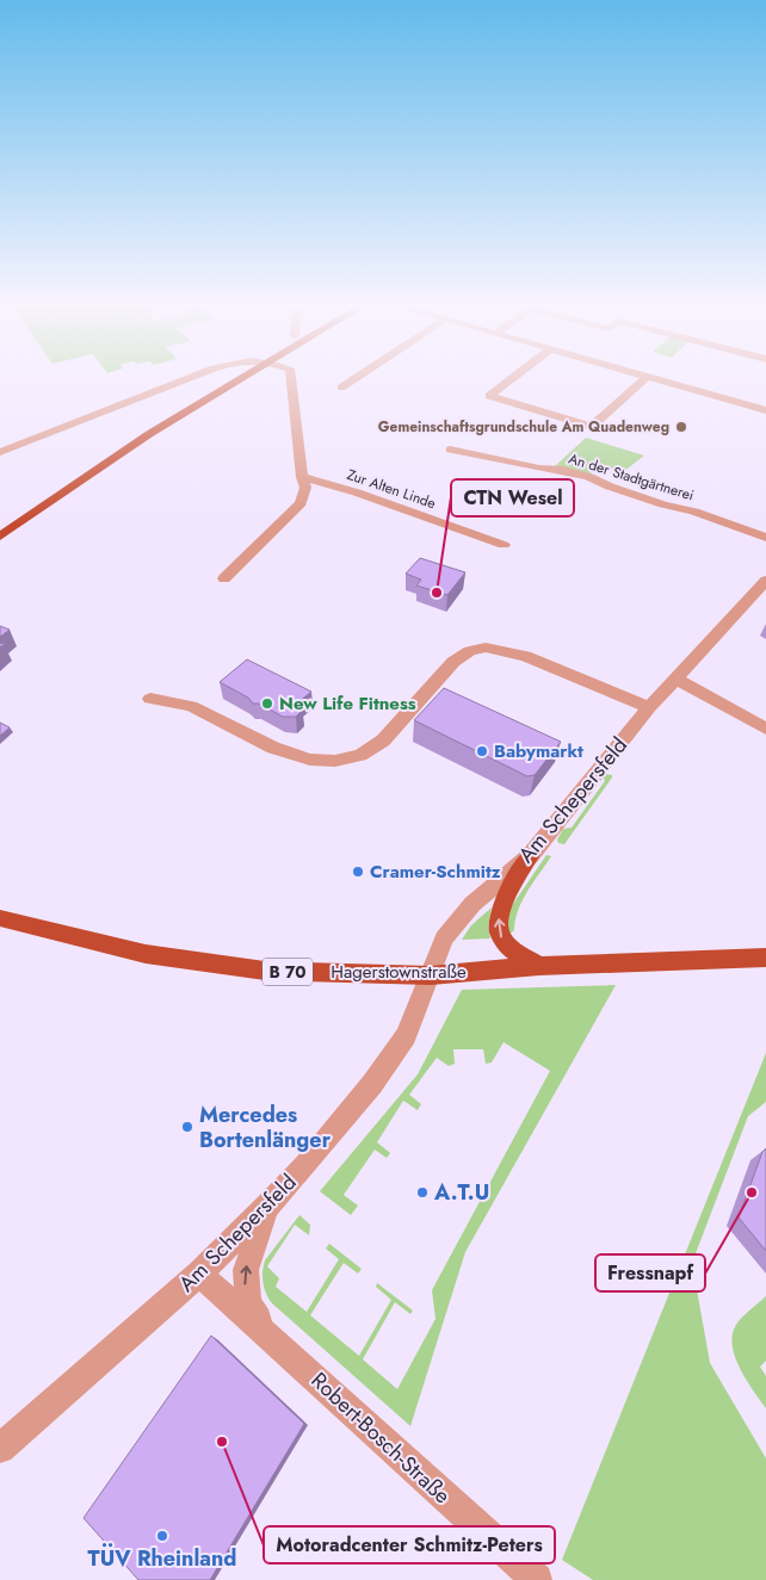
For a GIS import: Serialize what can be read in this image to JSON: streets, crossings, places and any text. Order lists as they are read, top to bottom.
{
  "streets": {
    "main road": ["B 70", "Hagerstownstraße"],
    "street": [
      "An der Stadtgärtnerei",
      "Zur Alten Linde",
      "Am Schepersfeld",
      "Robert-Bosch-Straße"
    ]
  },
  "crossings": [
    ["Am Schepersfeld", "Hagerstownstraße"],
    ["Am Schepersfeld", "Robert-Bosch-Straße"]
  ],
  "places": [
    "Gemeinschaftsgrundschule Am Quadenweg",
    "CTN Wesel",
    "New Life Fitness",
    "Babymarkt",
    "Cramer-Schmitz",
    "Mercedes Bortenlänger",
    "A.T.U",
    "Fressnapf",
    "Motoradcenter Schmitz-Peters",
    "TÜV Rheinland"
  ]
}
